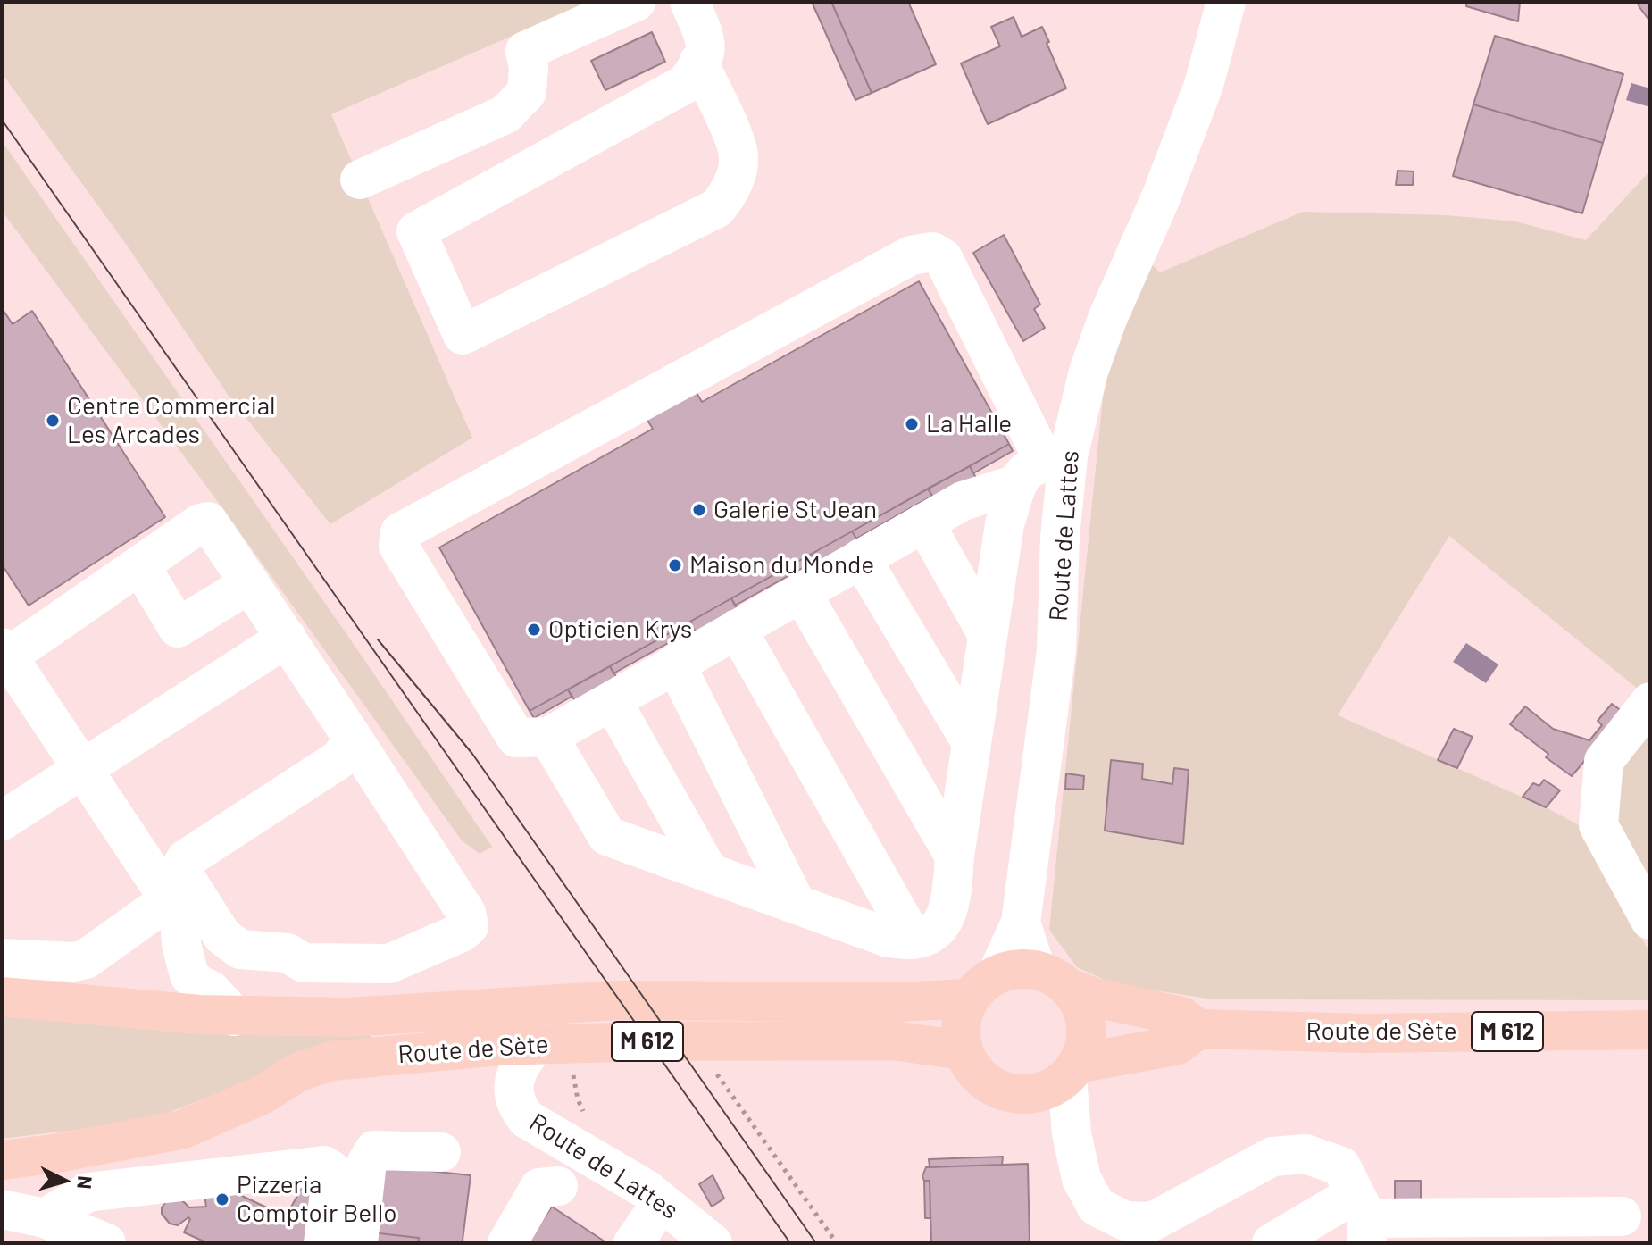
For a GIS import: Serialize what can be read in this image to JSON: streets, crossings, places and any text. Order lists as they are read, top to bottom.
{
  "streets": {
    "main road": ["Route de Sète", "M 612"],
    "street": ["Route de Lattes"]
  },
  "crossings": [
    ["Route de Lattes", "Route de Sète"]
  ],
  "places": [
    "Centre Commercial Les Arcades",
    "La Halle",
    "Galerie St Jean",
    "Maison du Monde",
    "Opticien Krys",
    "Pizzeria Comptoir Bello"
  ],
  "north": "right"
}
